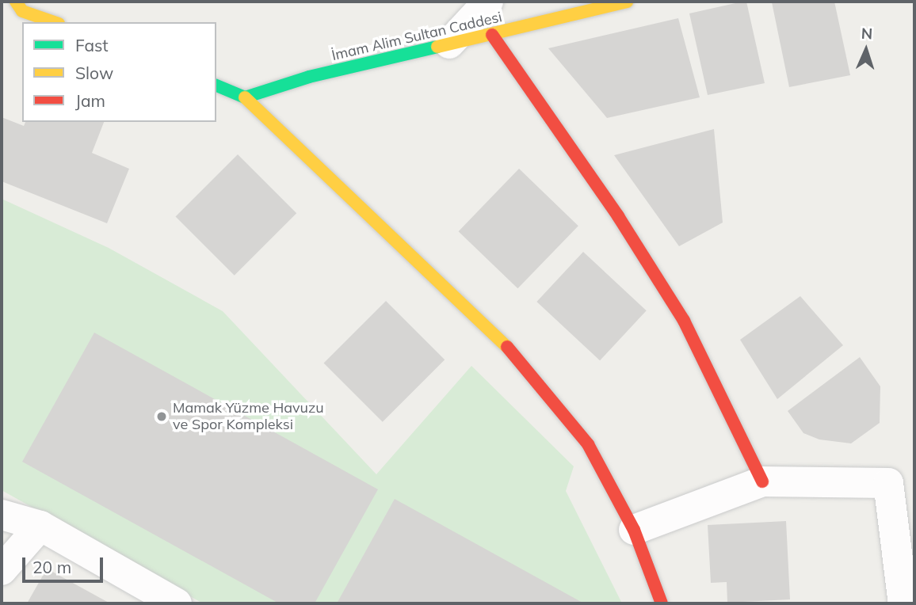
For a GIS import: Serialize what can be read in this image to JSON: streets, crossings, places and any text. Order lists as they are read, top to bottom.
{
  "streets": {
    "street": ["İmam Alim Sultan Caddesi"]
  },
  "places": ["Mamak Yüzme Havuzu ve Spor Kompleksi"],
  "legend": ["Fast", "Slow", "Jam"],
  "scale_bar": "20 m",
  "north": "top"
}
